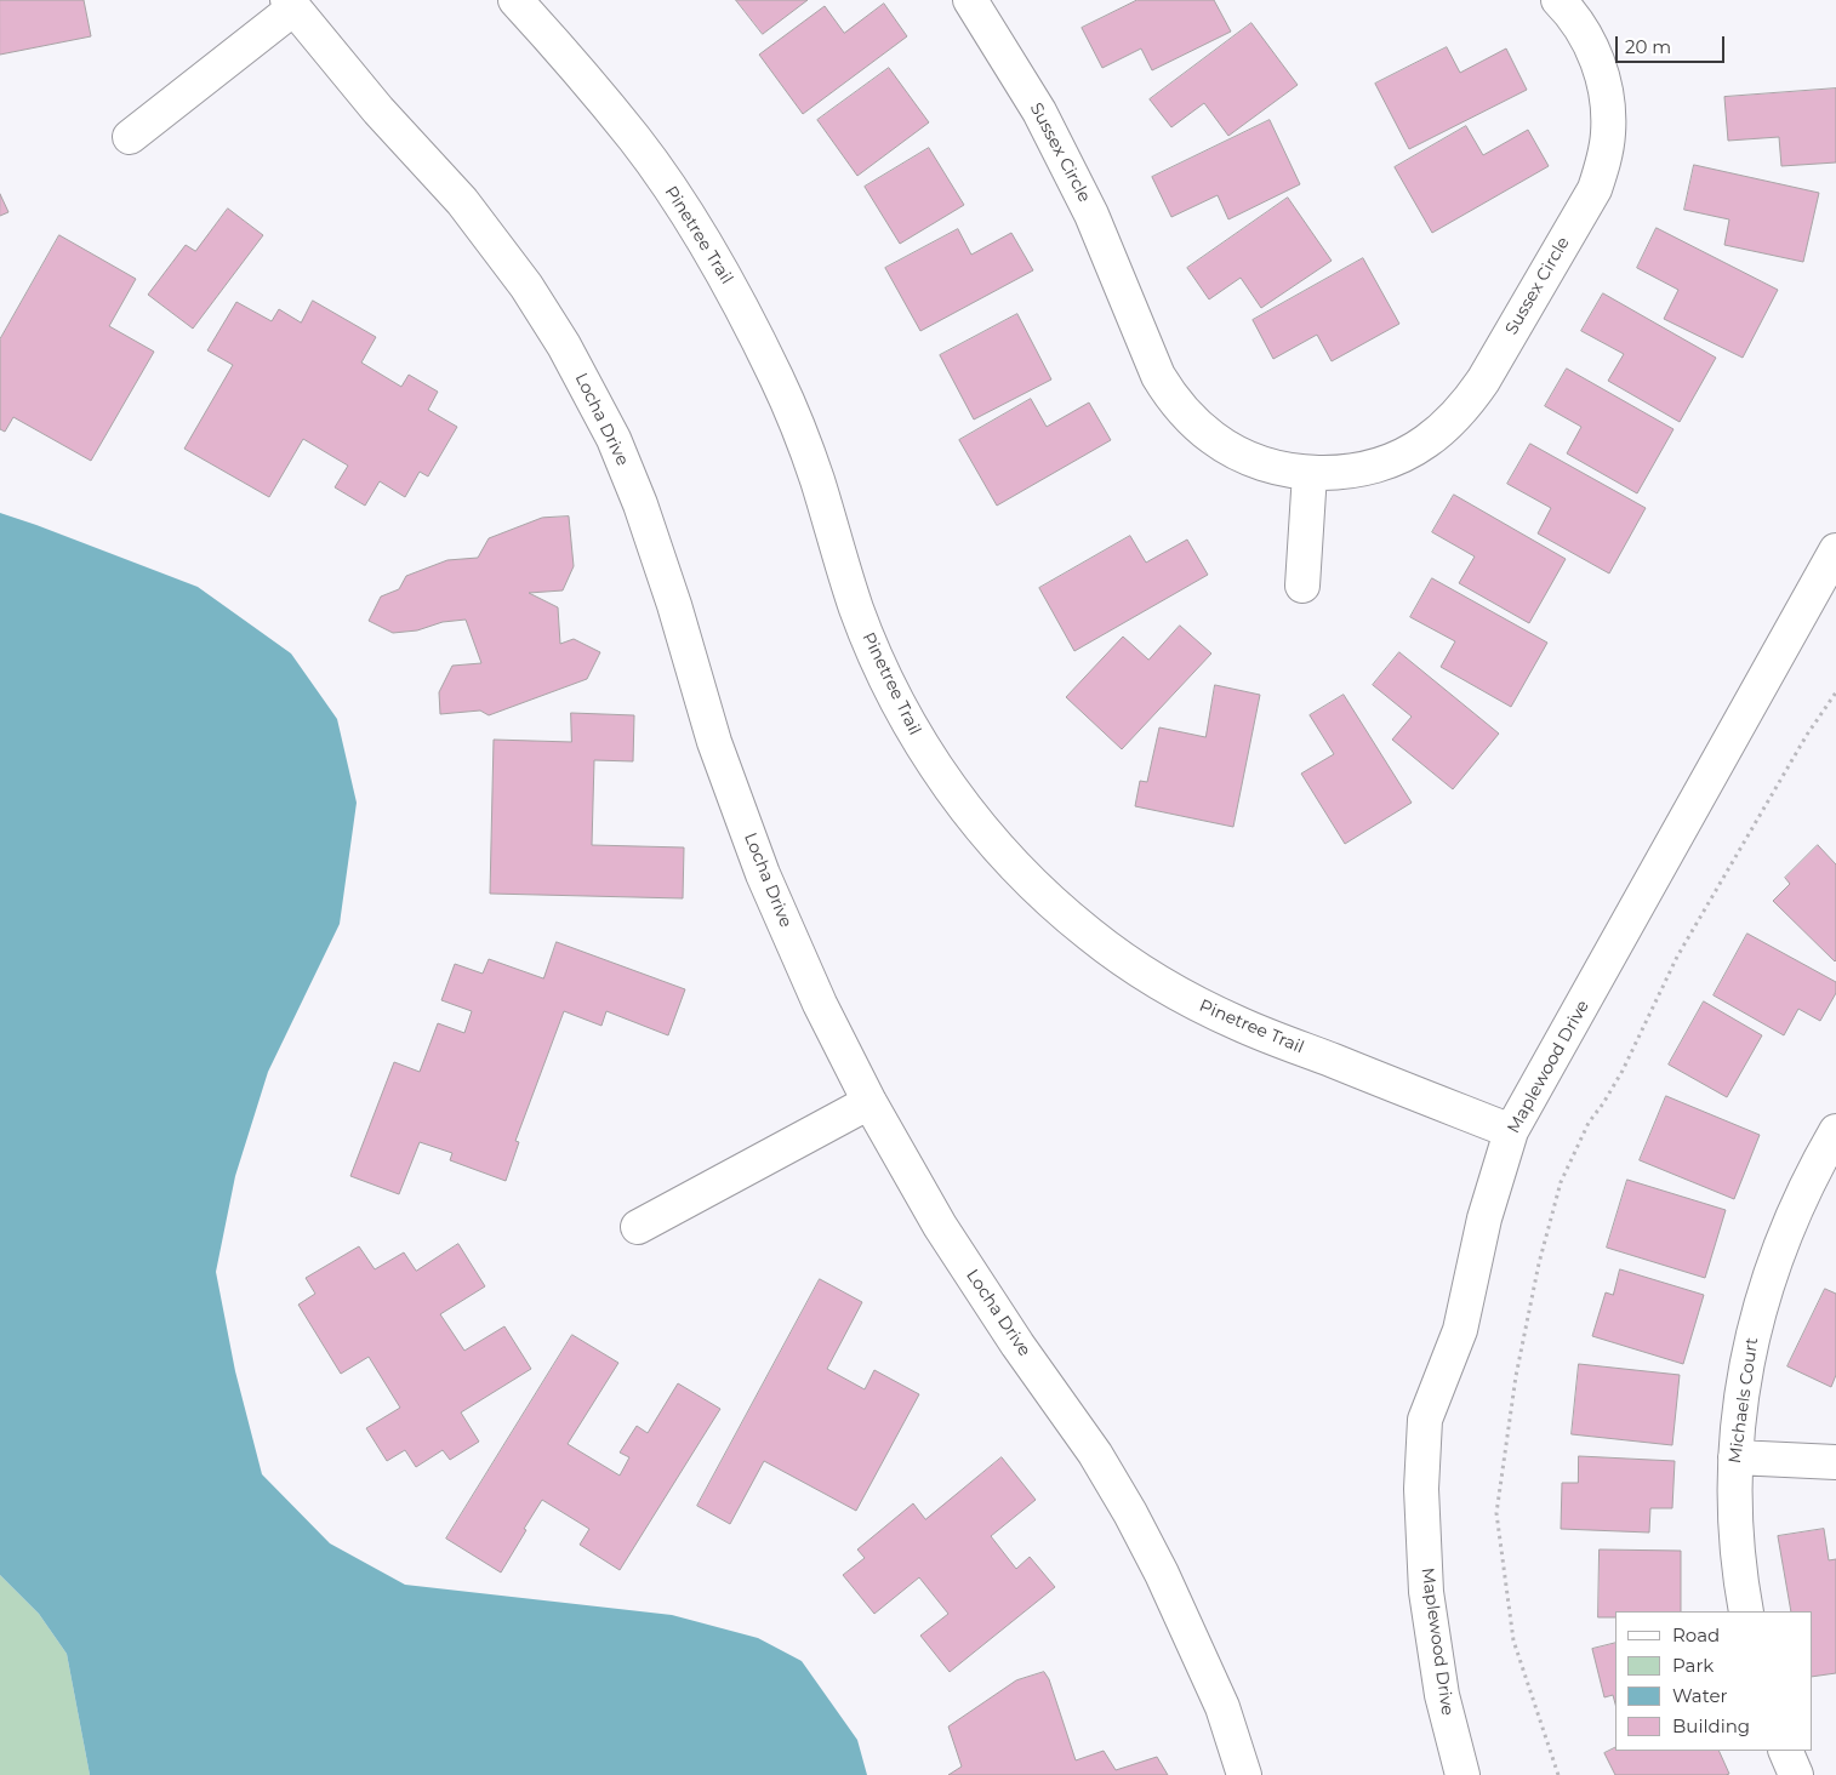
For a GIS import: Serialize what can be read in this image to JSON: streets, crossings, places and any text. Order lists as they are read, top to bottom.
{
  "streets": {
    "street": [
      "Sussex Circle",
      "Pinetree Trail",
      "Locha Drive",
      "Maplewood Drive",
      "Michaels Court"
    ]
  },
  "crossings": [
    ["Pinetree Trail", "Maplewood Drive"]
  ],
  "legend": [
    "Road",
    "Park",
    "Water",
    "Building"
  ],
  "scale_bar": "20 m"
}
